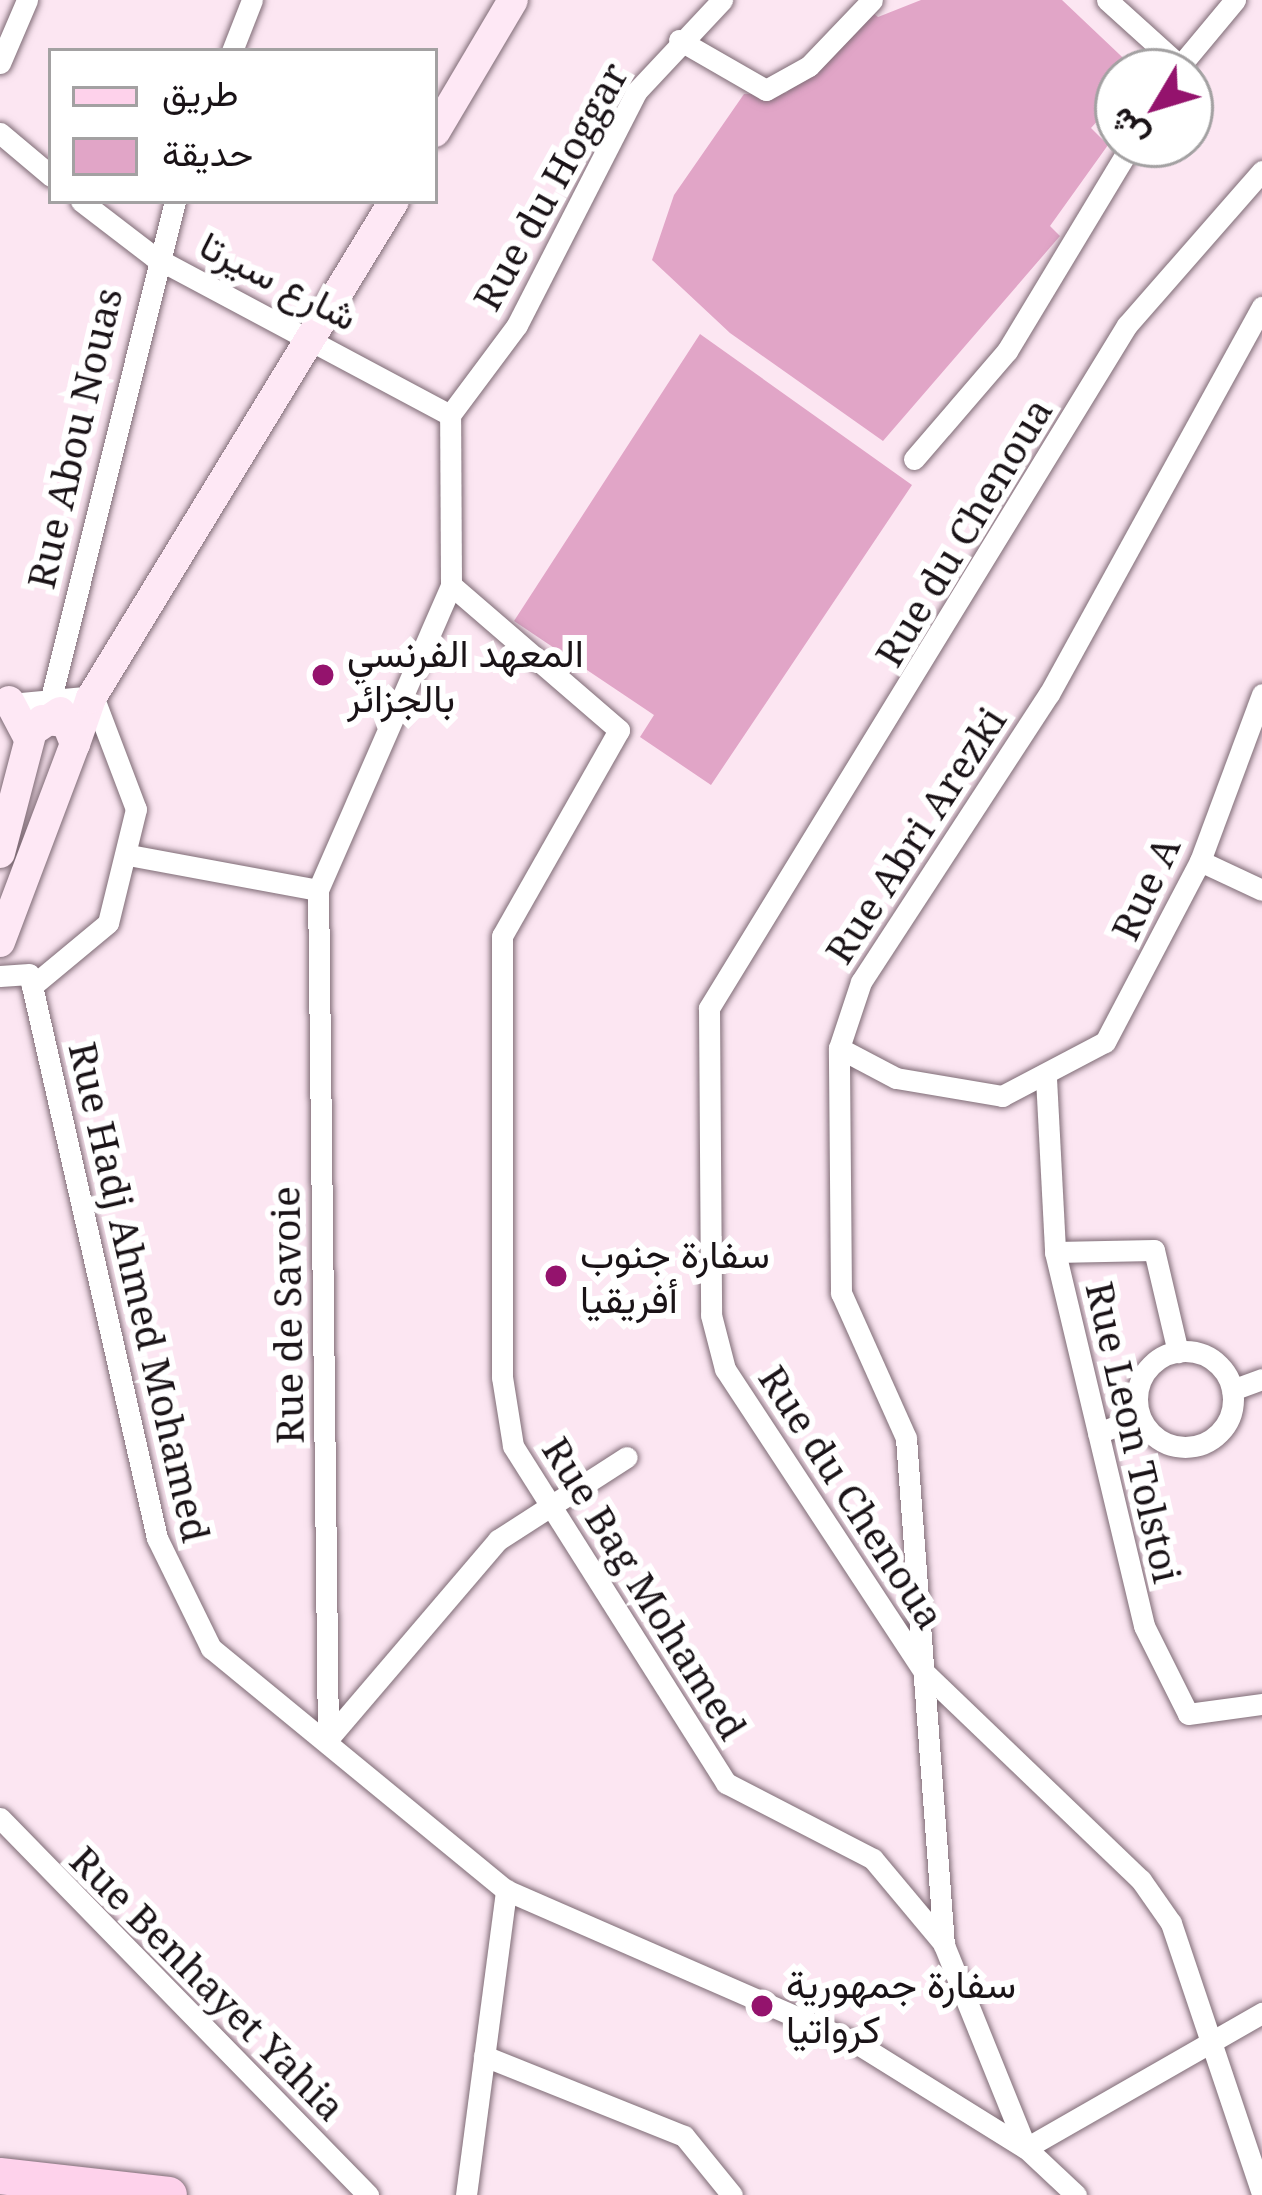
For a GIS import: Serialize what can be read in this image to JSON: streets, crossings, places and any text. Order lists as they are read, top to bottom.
{
  "streets": {
    "street": [
      "Rue du Hoggar",
      "شارع سيرتا",
      "Rue Abou Nouas",
      "Rue du Chenoua",
      "Rue Abri Arezki",
      "Rue A",
      "Rue Hadj Ahmed Mohamed",
      "Rue de Savoie",
      "Rue Leon Tolstoi",
      "Rue Bag Mohamed",
      "Rue Benhayet Yahia"
    ]
  },
  "crossings": [
    ["Rue du Hoggar", "شارع سيرتا"],
    ["شارع سيرتا", "Rue Abou Nouas"],
    ["Rue du Chenoua", "Rue Abri Arezki"],
    ["Rue Abri Arezki", "Rue A"],
    ["Rue Abri Arezki", "Rue Hadj Ahmed Mohamed"],
    ["Rue Abri Arezki", "Rue Bag Mohamed"],
    ["Rue A", "Rue Leon Tolstoi"],
    ["Rue Hadj Ahmed Mohamed", "Rue de Savoie"]
  ],
  "places": ["المعهد الفرنسي بالجزائر", "سفارة جنوب أفريقيا", "سفارة جمهورية كرواتيا"],
  "legend": ["طريق", "حديقة"],
  "north": "bottom left"
}
